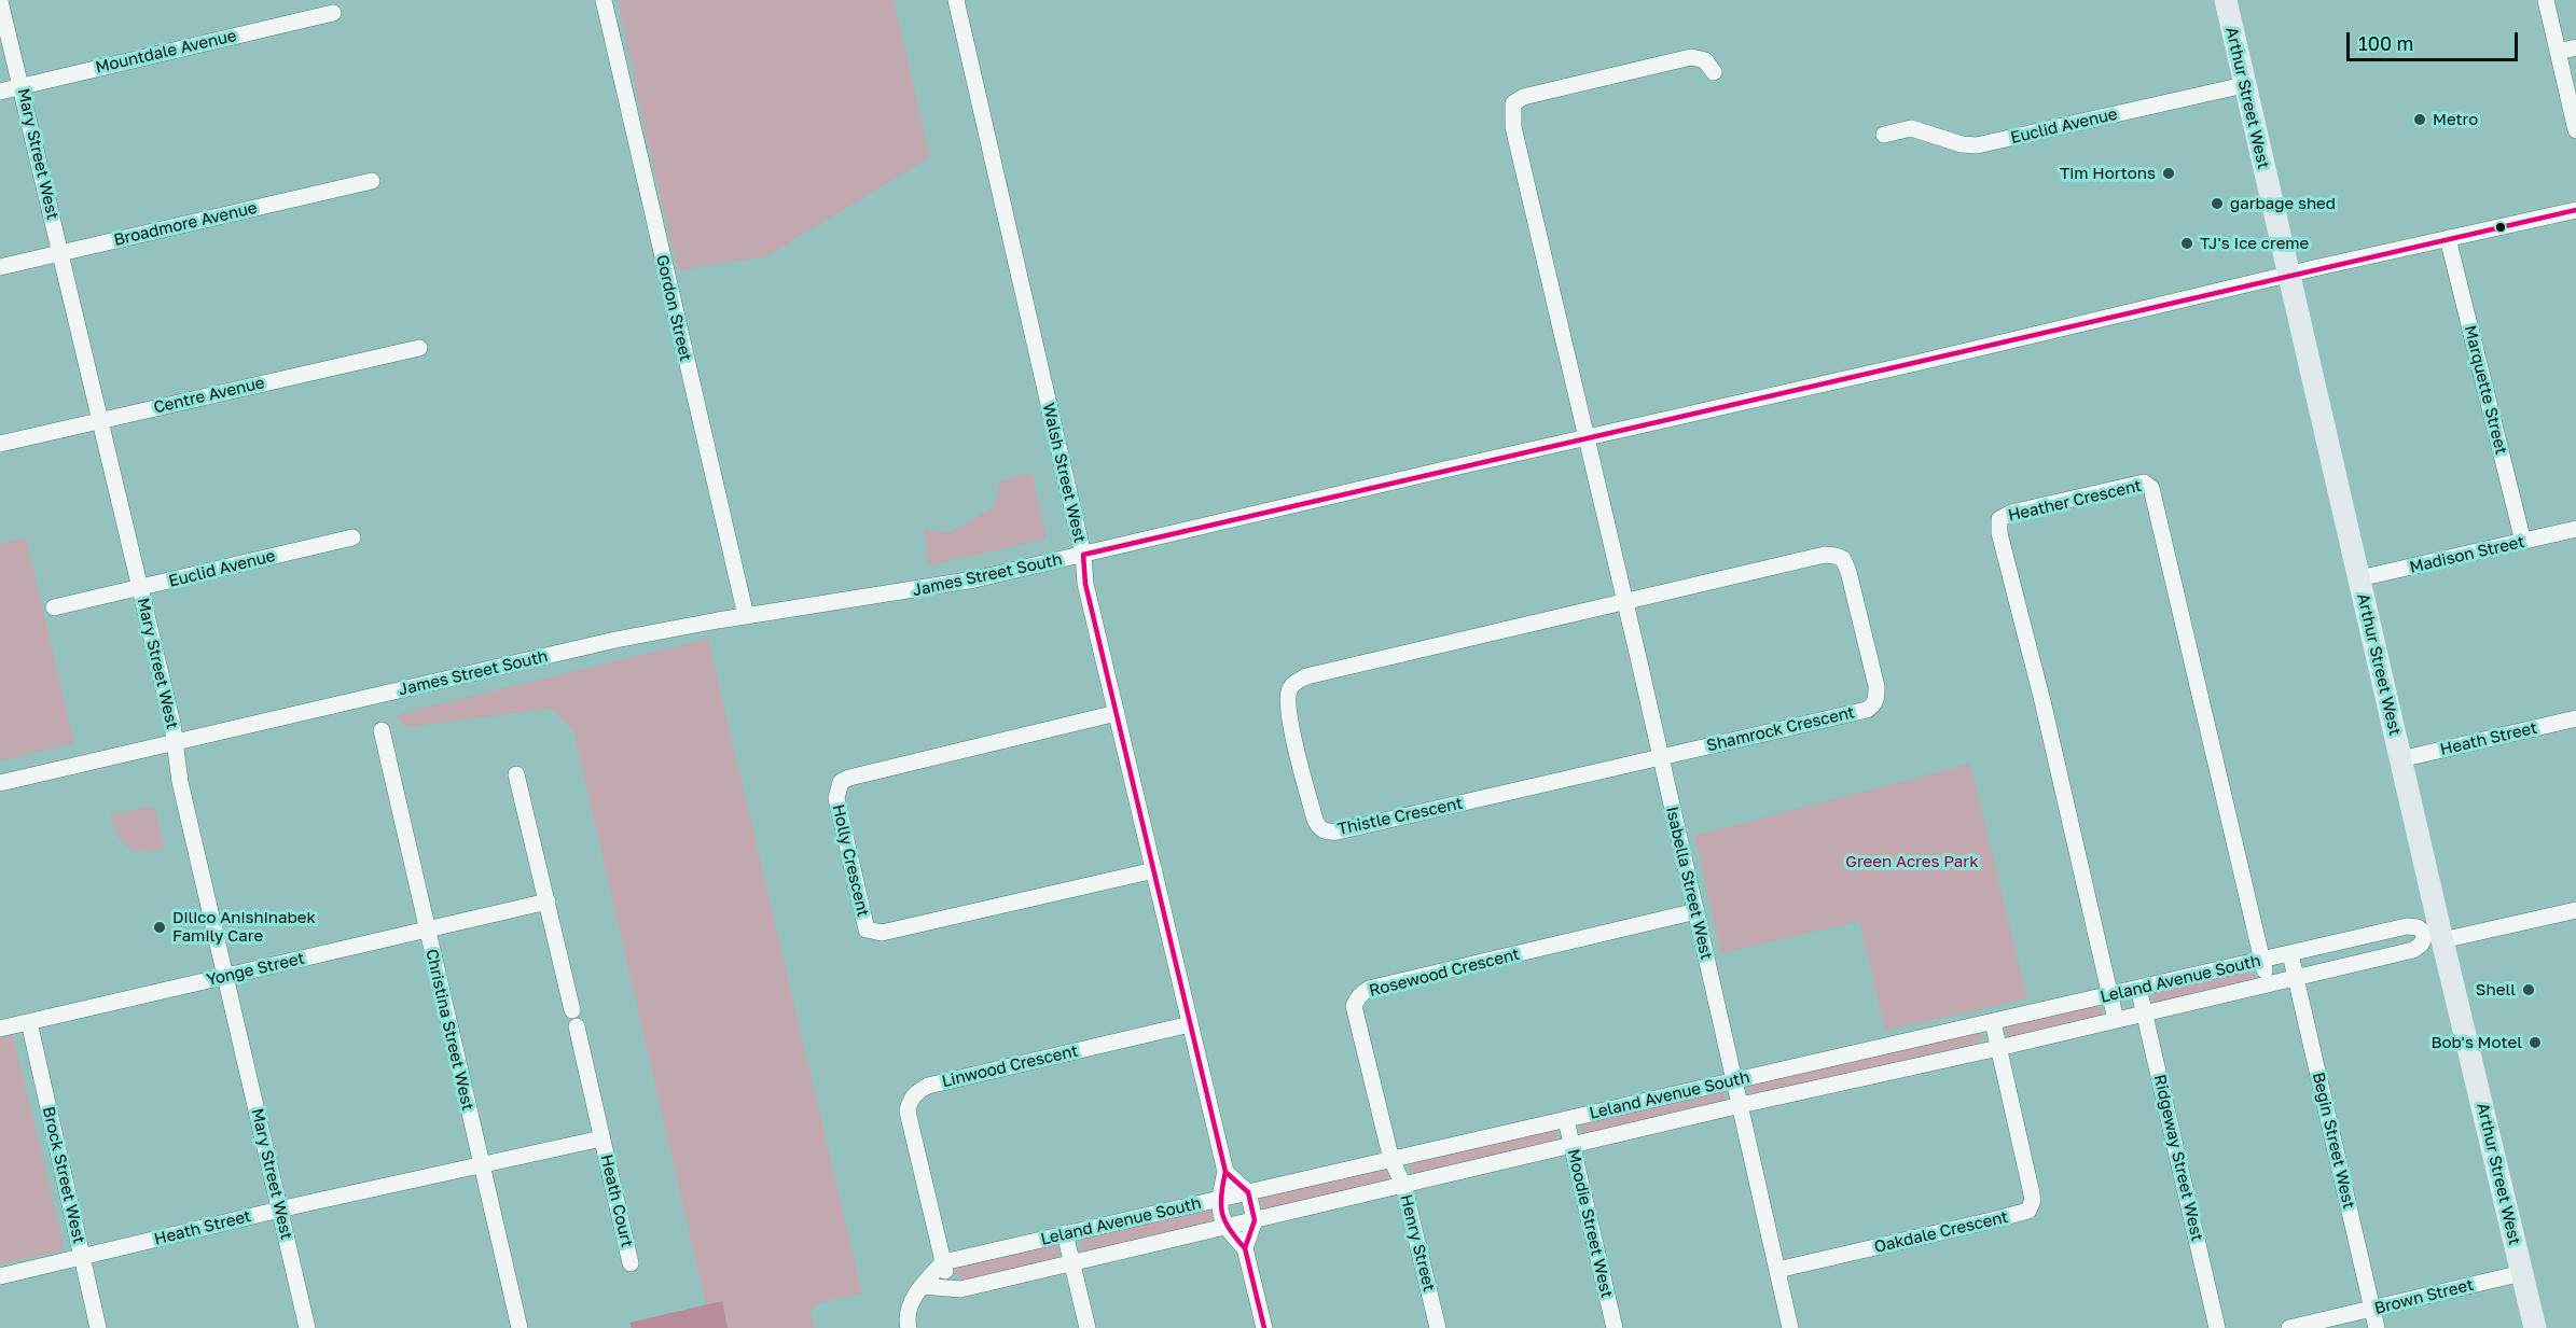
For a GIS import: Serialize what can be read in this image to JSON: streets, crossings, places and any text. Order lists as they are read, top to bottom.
{
  "streets": {
    "main road": ["Arthur Street West"],
    "street": [
      "Mountdale Avenue",
      "Euclid Avenue",
      "Mary Street West",
      "Broadmore Avenue",
      "Gordon Street",
      "Marquette Street",
      "Centre Avenue",
      "Walsh Street West",
      "Heather Crescent",
      "Madison Street",
      "James Street South",
      "Shamrock Crescent",
      "Heath Street",
      "Thistle Crescent",
      "Holly Crescent",
      "Isabella Street West",
      "Yonge Street",
      "Rosewood Crescent",
      "Leland Avenue South",
      "Christina Street West",
      "Linwood Crescent",
      "Begin Street West",
      "Ridgeway Street West",
      "Brock Street West",
      "Heath Court",
      "Moodie Street West",
      "Oakdale Crescent",
      "Henry Street",
      "Brown Street"
    ]
  },
  "crossings": [
    ["Mountdale Avenue", "Mary Street West"],
    ["Arthur Street West", "Euclid Avenue"],
    ["Arthur Street West", "Madison Street"],
    ["Arthur Street West", "James Street South"],
    ["Arthur Street West", "Heath Street"],
    ["Arthur Street West", "Leland Avenue South"],
    ["Arthur Street West", "Brown Street"],
    ["Euclid Avenue", "Mary Street West"],
    ["Mary Street West", "Broadmore Avenue"],
    ["Mary Street West", "Centre Avenue"],
    ["Mary Street West", "James Street South"],
    ["Mary Street West", "Heath Street"],
    ["Mary Street West", "Yonge Street"],
    ["Gordon Street", "James Street South"],
    ["Marquette Street", "Madison Street"],
    ["Marquette Street", "James Street South"],
    ["Walsh Street West", "James Street South"],
    ["Walsh Street West", "Holly Crescent"],
    ["Walsh Street West", "Leland Avenue South"],
    ["Walsh Street West", "Linwood Crescent"],
    ["Heather Crescent", "Leland Avenue South"],
    ["James Street South", "Isabella Street West"],
    ["Shamrock Crescent", "Thistle Crescent"],
    ["Shamrock Crescent", "Isabella Street West"],
    ["Heath Street", "Christina Street West"],
    ["Heath Street", "Brock Street West"],
    ["Heath Street", "Heath Court"],
    ["Thistle Crescent", "Isabella Street West"],
    ["Isabella Street West", "Rosewood Crescent"],
    ["Isabella Street West", "Leland Avenue South"],
    ["Isabella Street West", "Oakdale Crescent"],
    ["Yonge Street", "Christina Street West"],
    ["Yonge Street", "Brock Street West"],
    ["Yonge Street", "Heath Court"],
    ["Rosewood Crescent", "Leland Avenue South"],
    ["Rosewood Crescent", "Henry Street"],
    ["Leland Avenue South", "Linwood Crescent"],
    ["Leland Avenue South", "Begin Street West"],
    ["Leland Avenue South", "Ridgeway Street West"],
    ["Leland Avenue South", "Moodie Street West"],
    ["Leland Avenue South", "Oakdale Crescent"],
    ["Leland Avenue South", "Henry Street"],
    ["Christina Street West", "Heath Court"],
    ["Begin Street West", "Brown Street"]
  ],
  "parks": ["Green Acres Park"],
  "places": [
    "Metro",
    "Tim Hortons",
    "garbage shed",
    "TJ's Ice creme",
    "Dilico Anishinabek Family Care",
    "Shell",
    "Bob's Motel"
  ],
  "scale_bar": "100 m"
}
